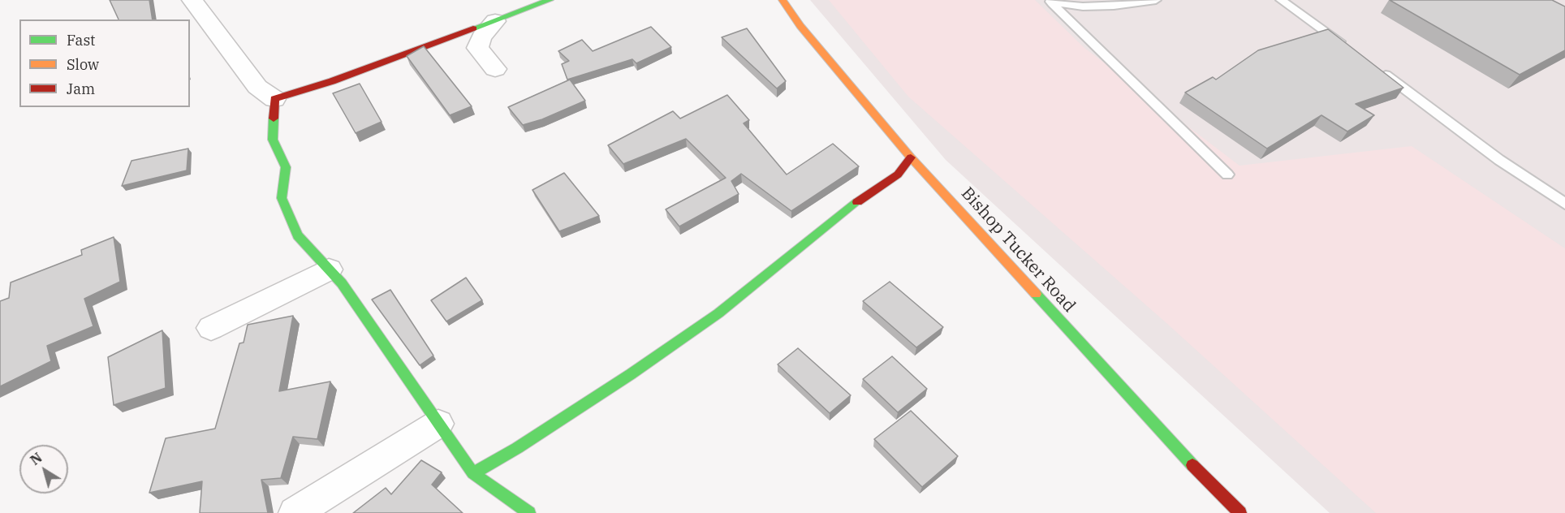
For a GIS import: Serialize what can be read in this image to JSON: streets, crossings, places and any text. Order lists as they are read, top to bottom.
{
  "streets": {
    "street": ["Bishop Tucker Road"]
  },
  "legend": ["Fast", "Slow", "Jam"],
  "north": "top left"
}
